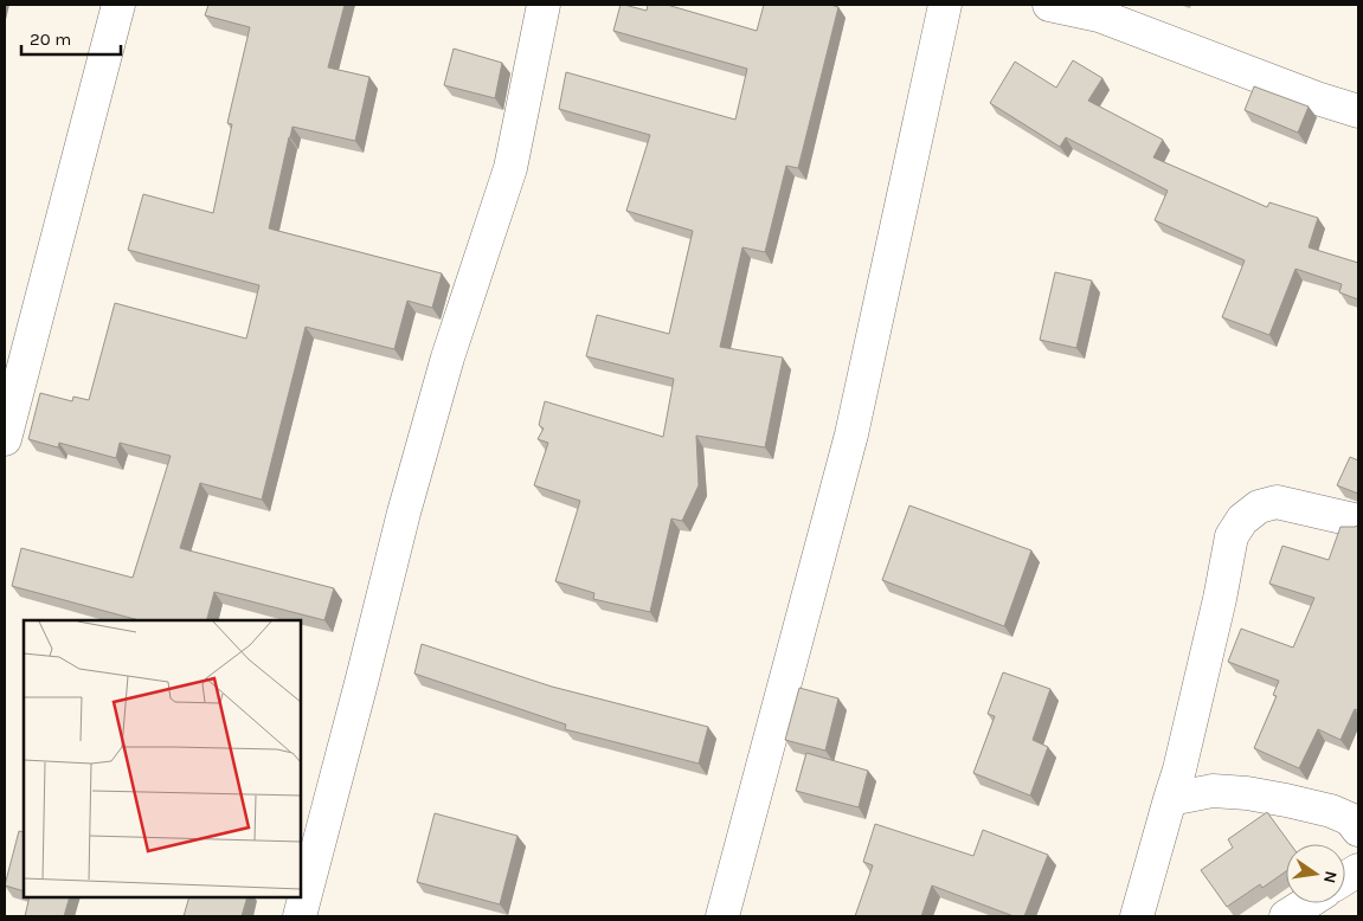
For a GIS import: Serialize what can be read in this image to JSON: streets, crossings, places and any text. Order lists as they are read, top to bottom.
{
  "scale_bar": "20 m",
  "north": "right"
}
